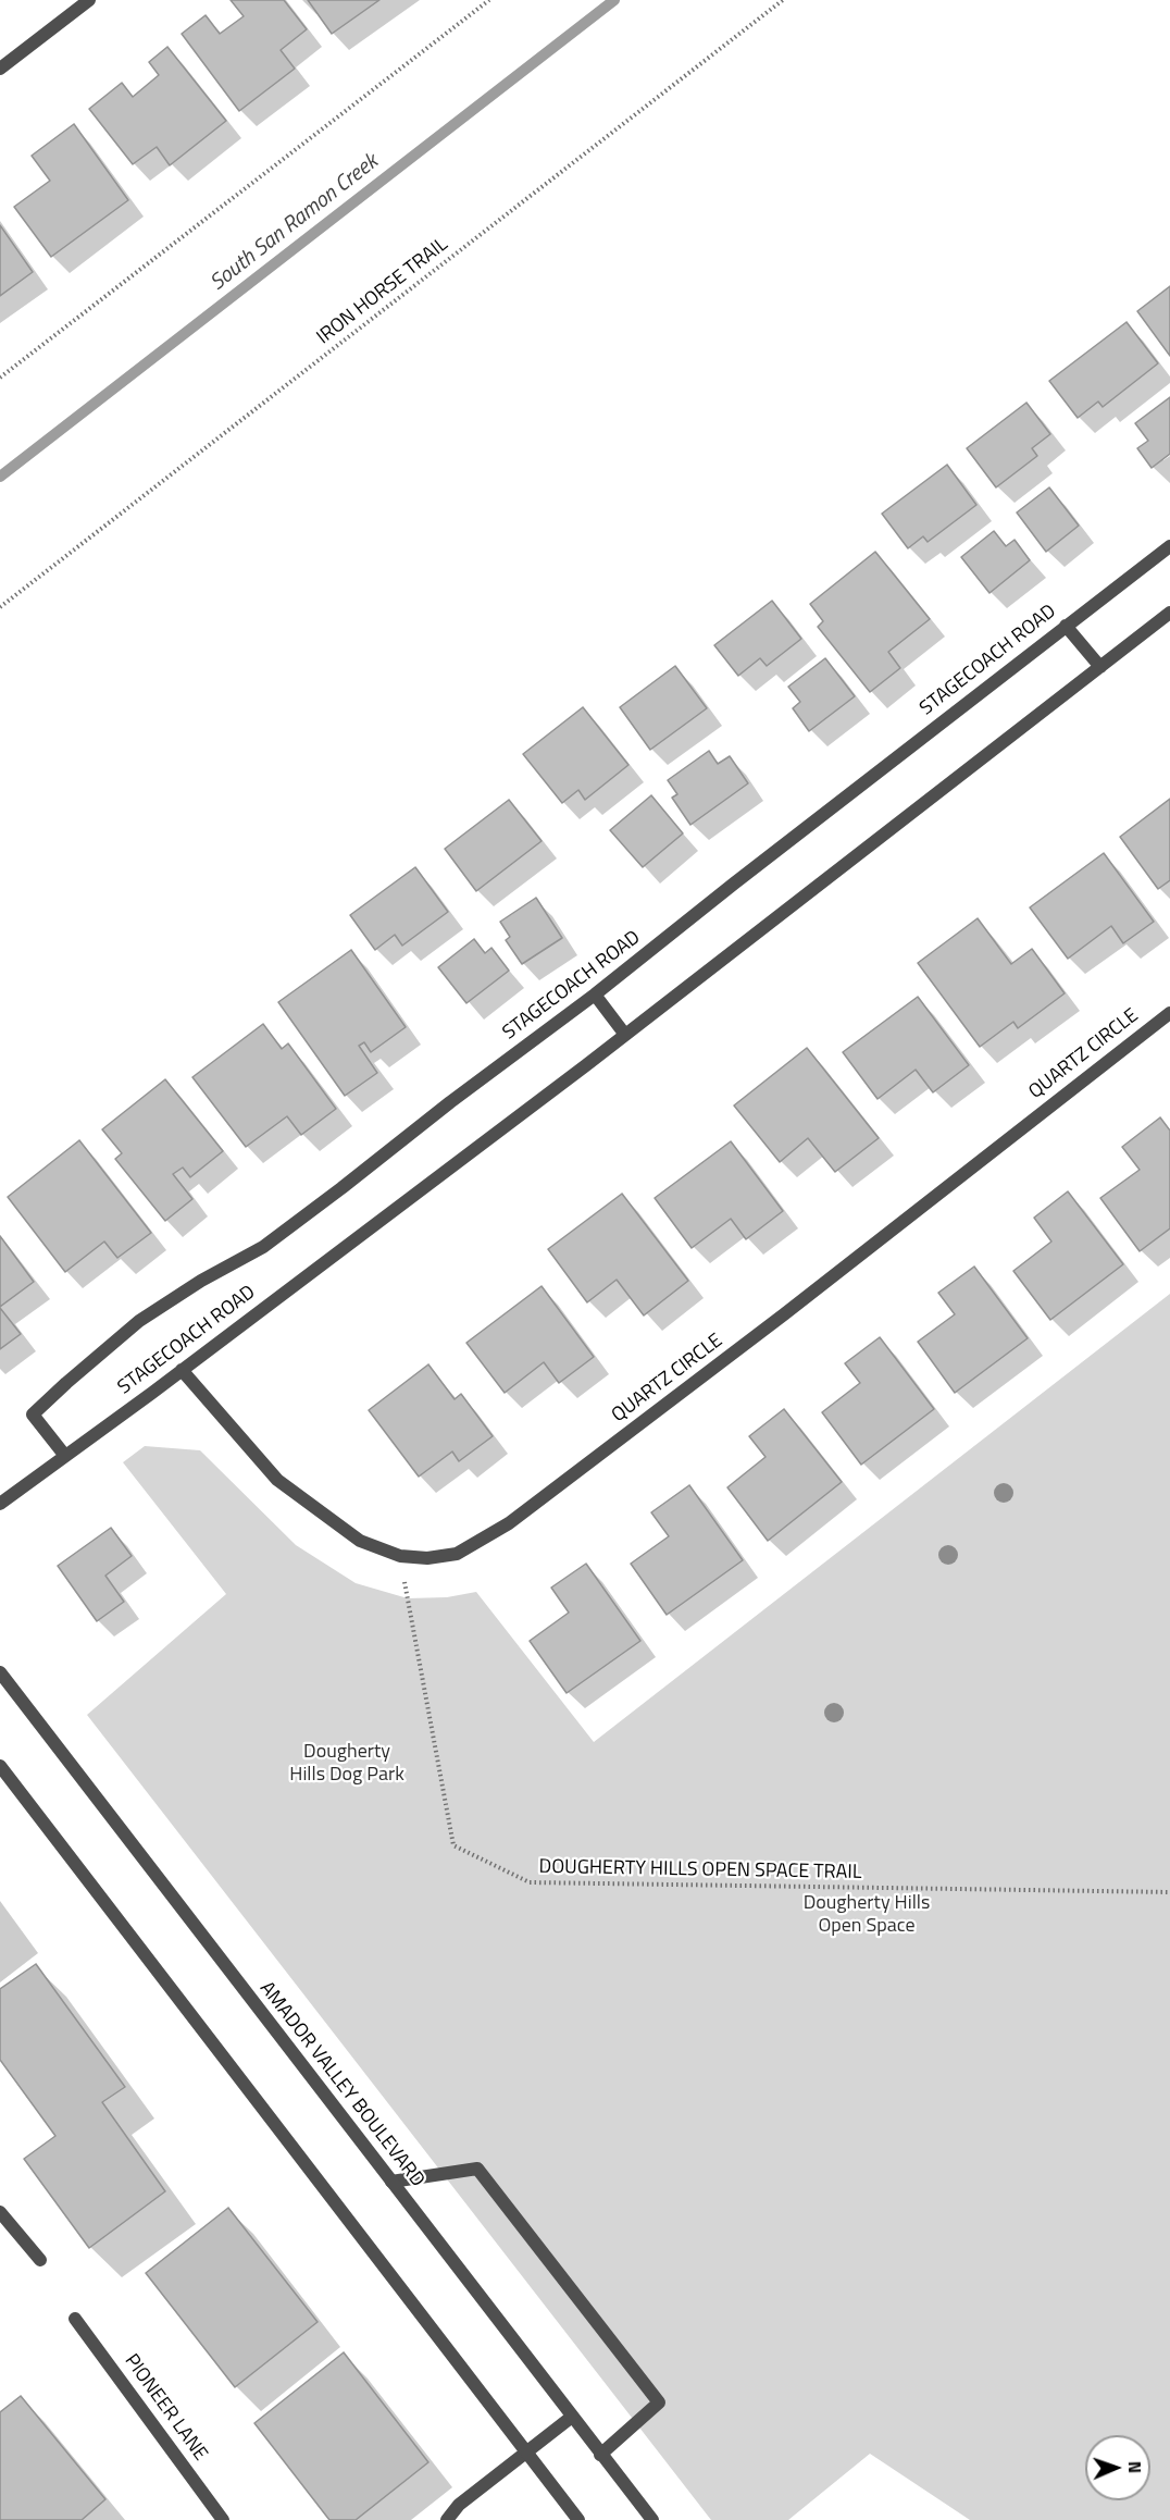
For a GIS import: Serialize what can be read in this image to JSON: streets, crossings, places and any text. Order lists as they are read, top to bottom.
{
  "streets": {
    "street": [
      "STAGECOACH ROAD",
      "QUARTZ CIRCLE",
      "AMADOR VALLEY BOULEVARD",
      "PIONEER LANE"
    ],
    "path": ["IRON HORSE TRAIL", "DOUGHERTY HILLS OPEN SPACE TRAIL"]
  },
  "crossings": [
    ["STAGECOACH ROAD", "QUARTZ CIRCLE"],
    ["QUARTZ CIRCLE", "DOUGHERTY HILLS OPEN SPACE TRAIL"]
  ],
  "water": ["South San Ramon Creek"],
  "parks": ["Dougherty Hills Dog Park", "Dougherty Hills Open Space"],
  "north": "right"
}
